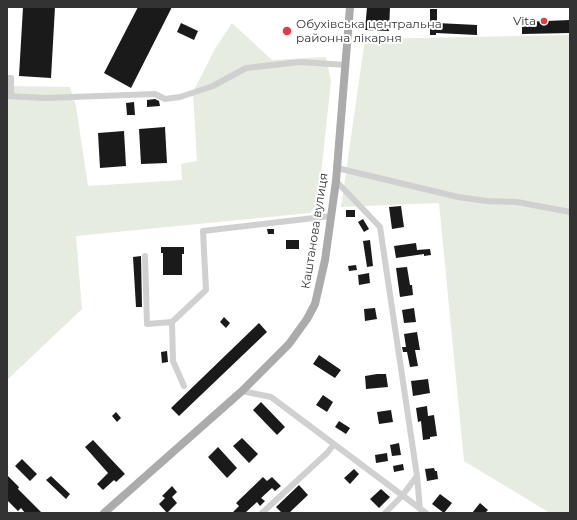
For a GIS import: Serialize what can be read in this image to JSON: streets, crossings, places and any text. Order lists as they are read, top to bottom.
{
  "streets": {
    "main road": ["Каштанова вулиця"]
  },
  "places": ["Vita", "Обухівська центральна районна лікарня"]
}
